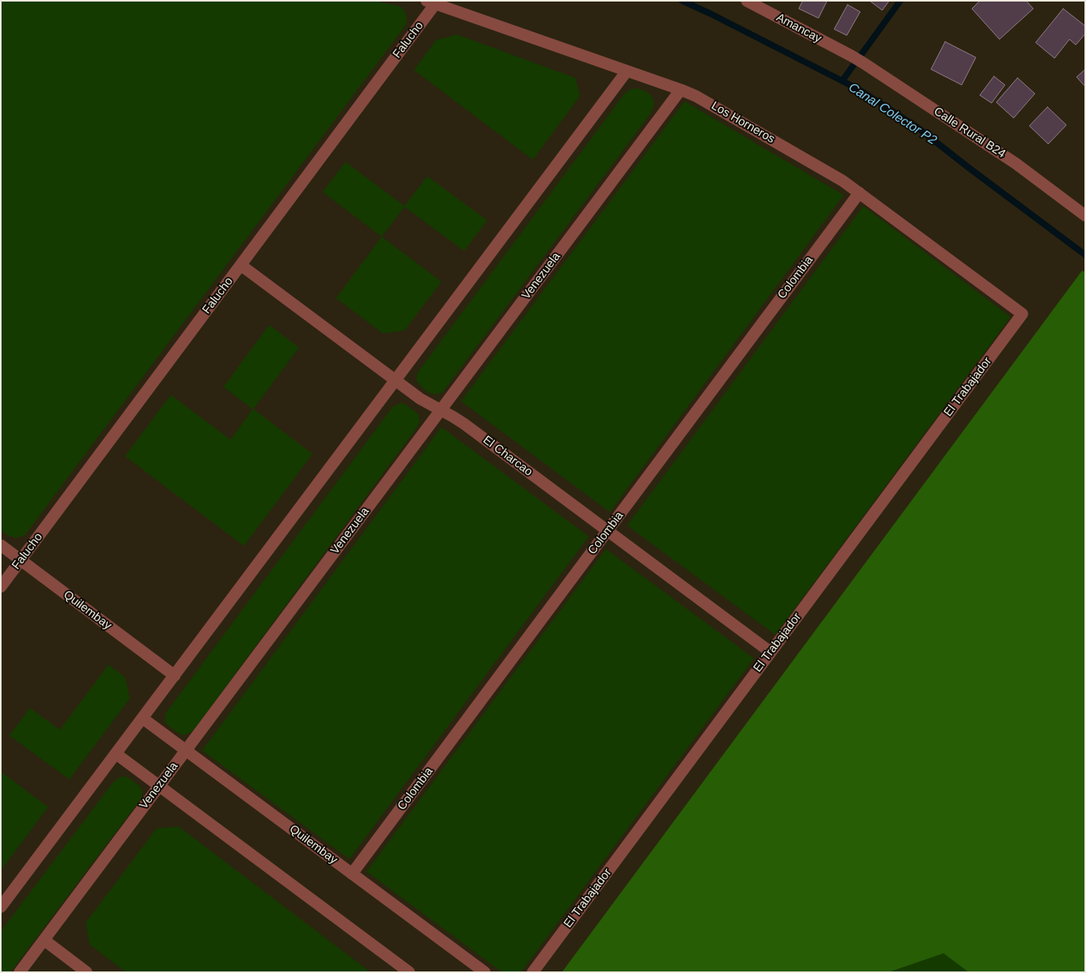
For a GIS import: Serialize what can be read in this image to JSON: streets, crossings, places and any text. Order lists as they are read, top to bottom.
{
  "streets": {
    "street": [
      "Amancay",
      "Falucho",
      "Los Horneros",
      "Calle Rural B24",
      "Venezuela",
      "Colombia",
      "El Trabajador",
      "El Charcao",
      "Quilembay"
    ]
  },
  "crossings": [
    ["Amancay", "Calle Rural B24"],
    ["Falucho", "Los Horneros"],
    ["Falucho", "El Charcao"],
    ["Falucho", "Quilembay"],
    ["Los Horneros", "Venezuela"],
    ["Los Horneros", "Colombia"],
    ["Los Horneros", "El Trabajador"],
    ["Venezuela", "El Charcao"],
    ["Venezuela", "Quilembay"],
    ["Colombia", "El Charcao"],
    ["Colombia", "Quilembay"],
    ["El Trabajador", "El Charcao"]
  ],
  "water": ["Canal Colector P2"]
}
